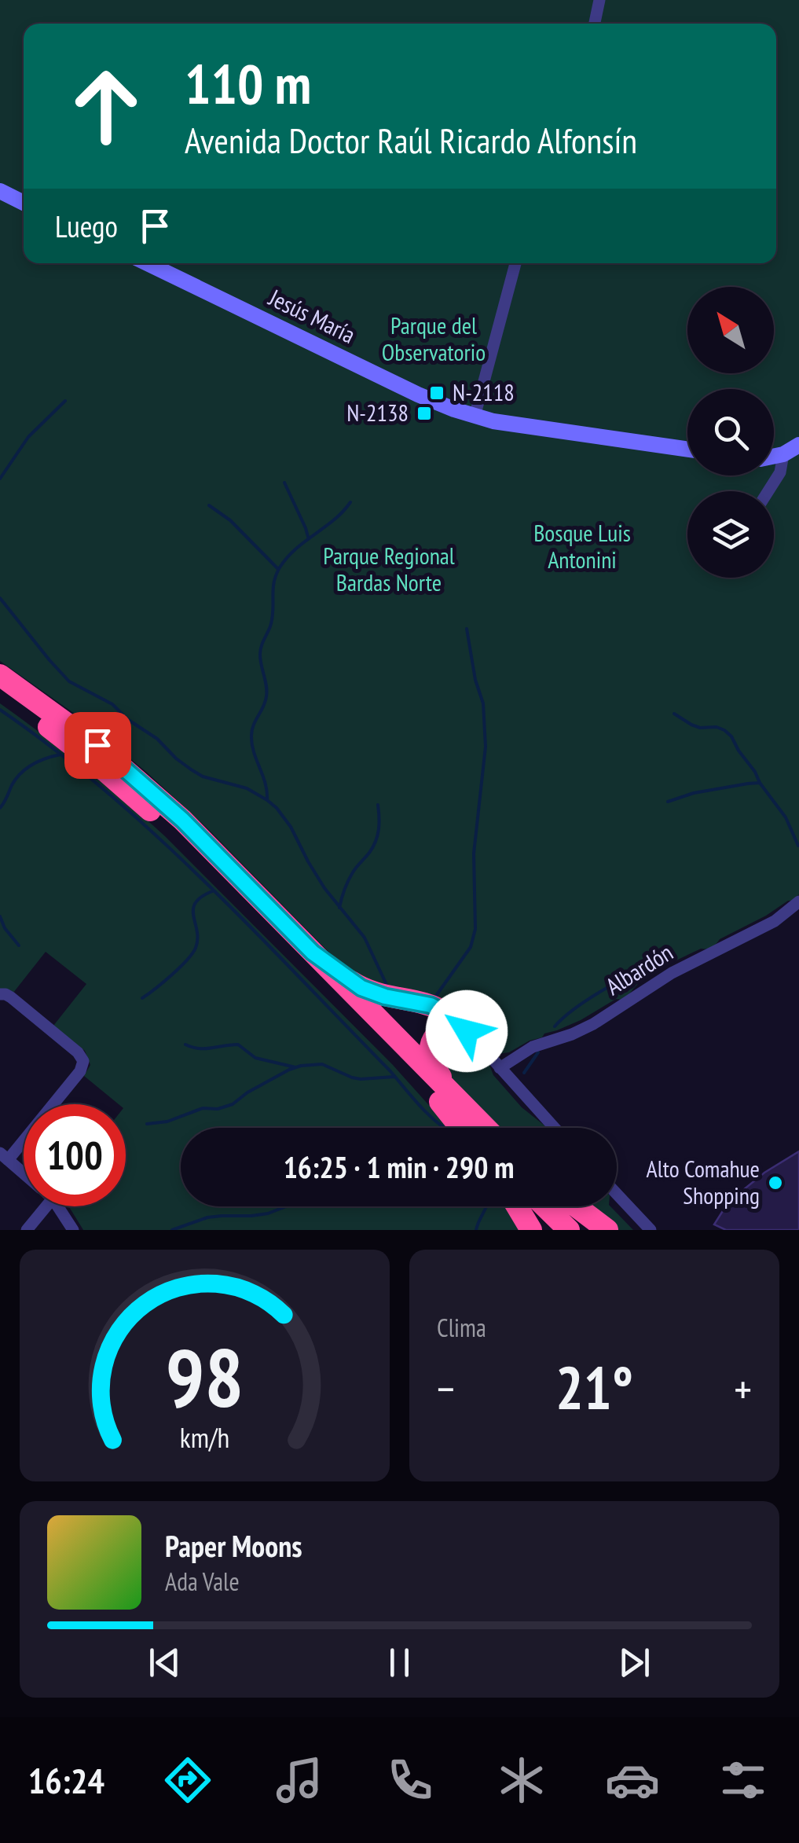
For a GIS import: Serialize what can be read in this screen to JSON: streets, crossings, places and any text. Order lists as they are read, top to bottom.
{
  "streets": {
    "main road": ["Jesús María"],
    "street": ["Albardón"]
  },
  "parks": ["Parque del Observatorio", "Bosque Luis Antonini", "Parque Regional Bardas Norte"],
  "places": {
    "transit": ["N-2118", "N-2138"],
    "other": ["Alto Comahue Shopping"]
  },
  "north": "top left",
  "page": {
    "turn": ["110 m", "Avenida Doctor Raúl Ricardo Alfonsín"],
    "then": "Luego",
    "limit": "100",
    "trip": "16:25 · 1 min · 290 m",
    "tile": "Clima",
    "heat": ["−", "21°", "+"],
    "song": ["Paper Moons", "Ada Vale"],
    "tabs": "16:24",
    "gauge": ["98", "km/h"]
  }
}
